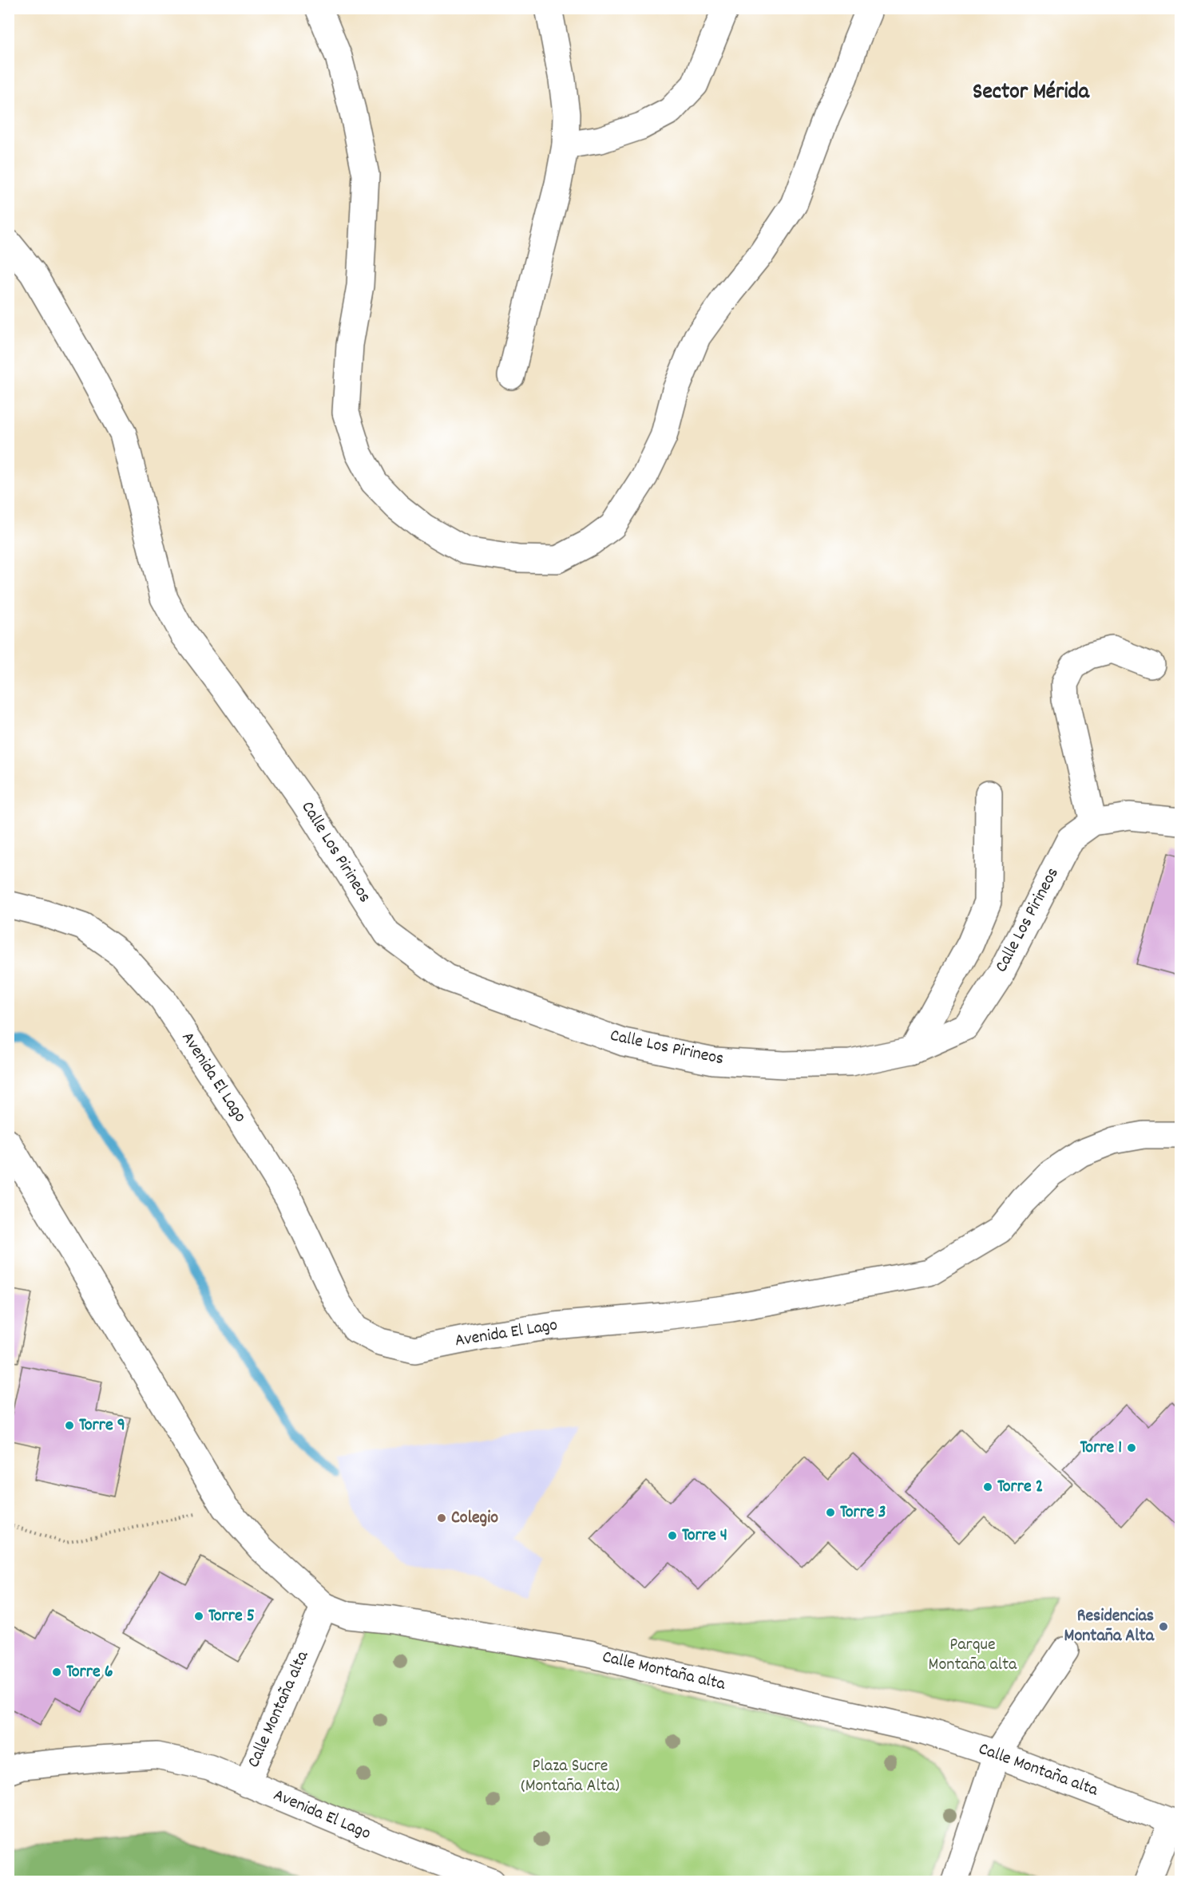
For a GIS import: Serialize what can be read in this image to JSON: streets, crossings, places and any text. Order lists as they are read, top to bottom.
{
  "streets": {
    "street": ["Calle Los Pirineos", "Avenida El Lago", "Calle Montaña alta"]
  },
  "crossings": [
    ["Avenida El Lago", "Calle Montaña alta"]
  ],
  "districts": ["Sector Mérida"],
  "parks": ["Parque Montaña alta", "Plaza Sucre (Montaña Alta)"],
  "places": [
    "Torre 9",
    "Torre 1",
    "Torre 2",
    "Torre 3",
    "Colegio",
    "Torre 4",
    "Torre 5",
    "Residencias Montaña Alta",
    "Torre 6"
  ]
}
